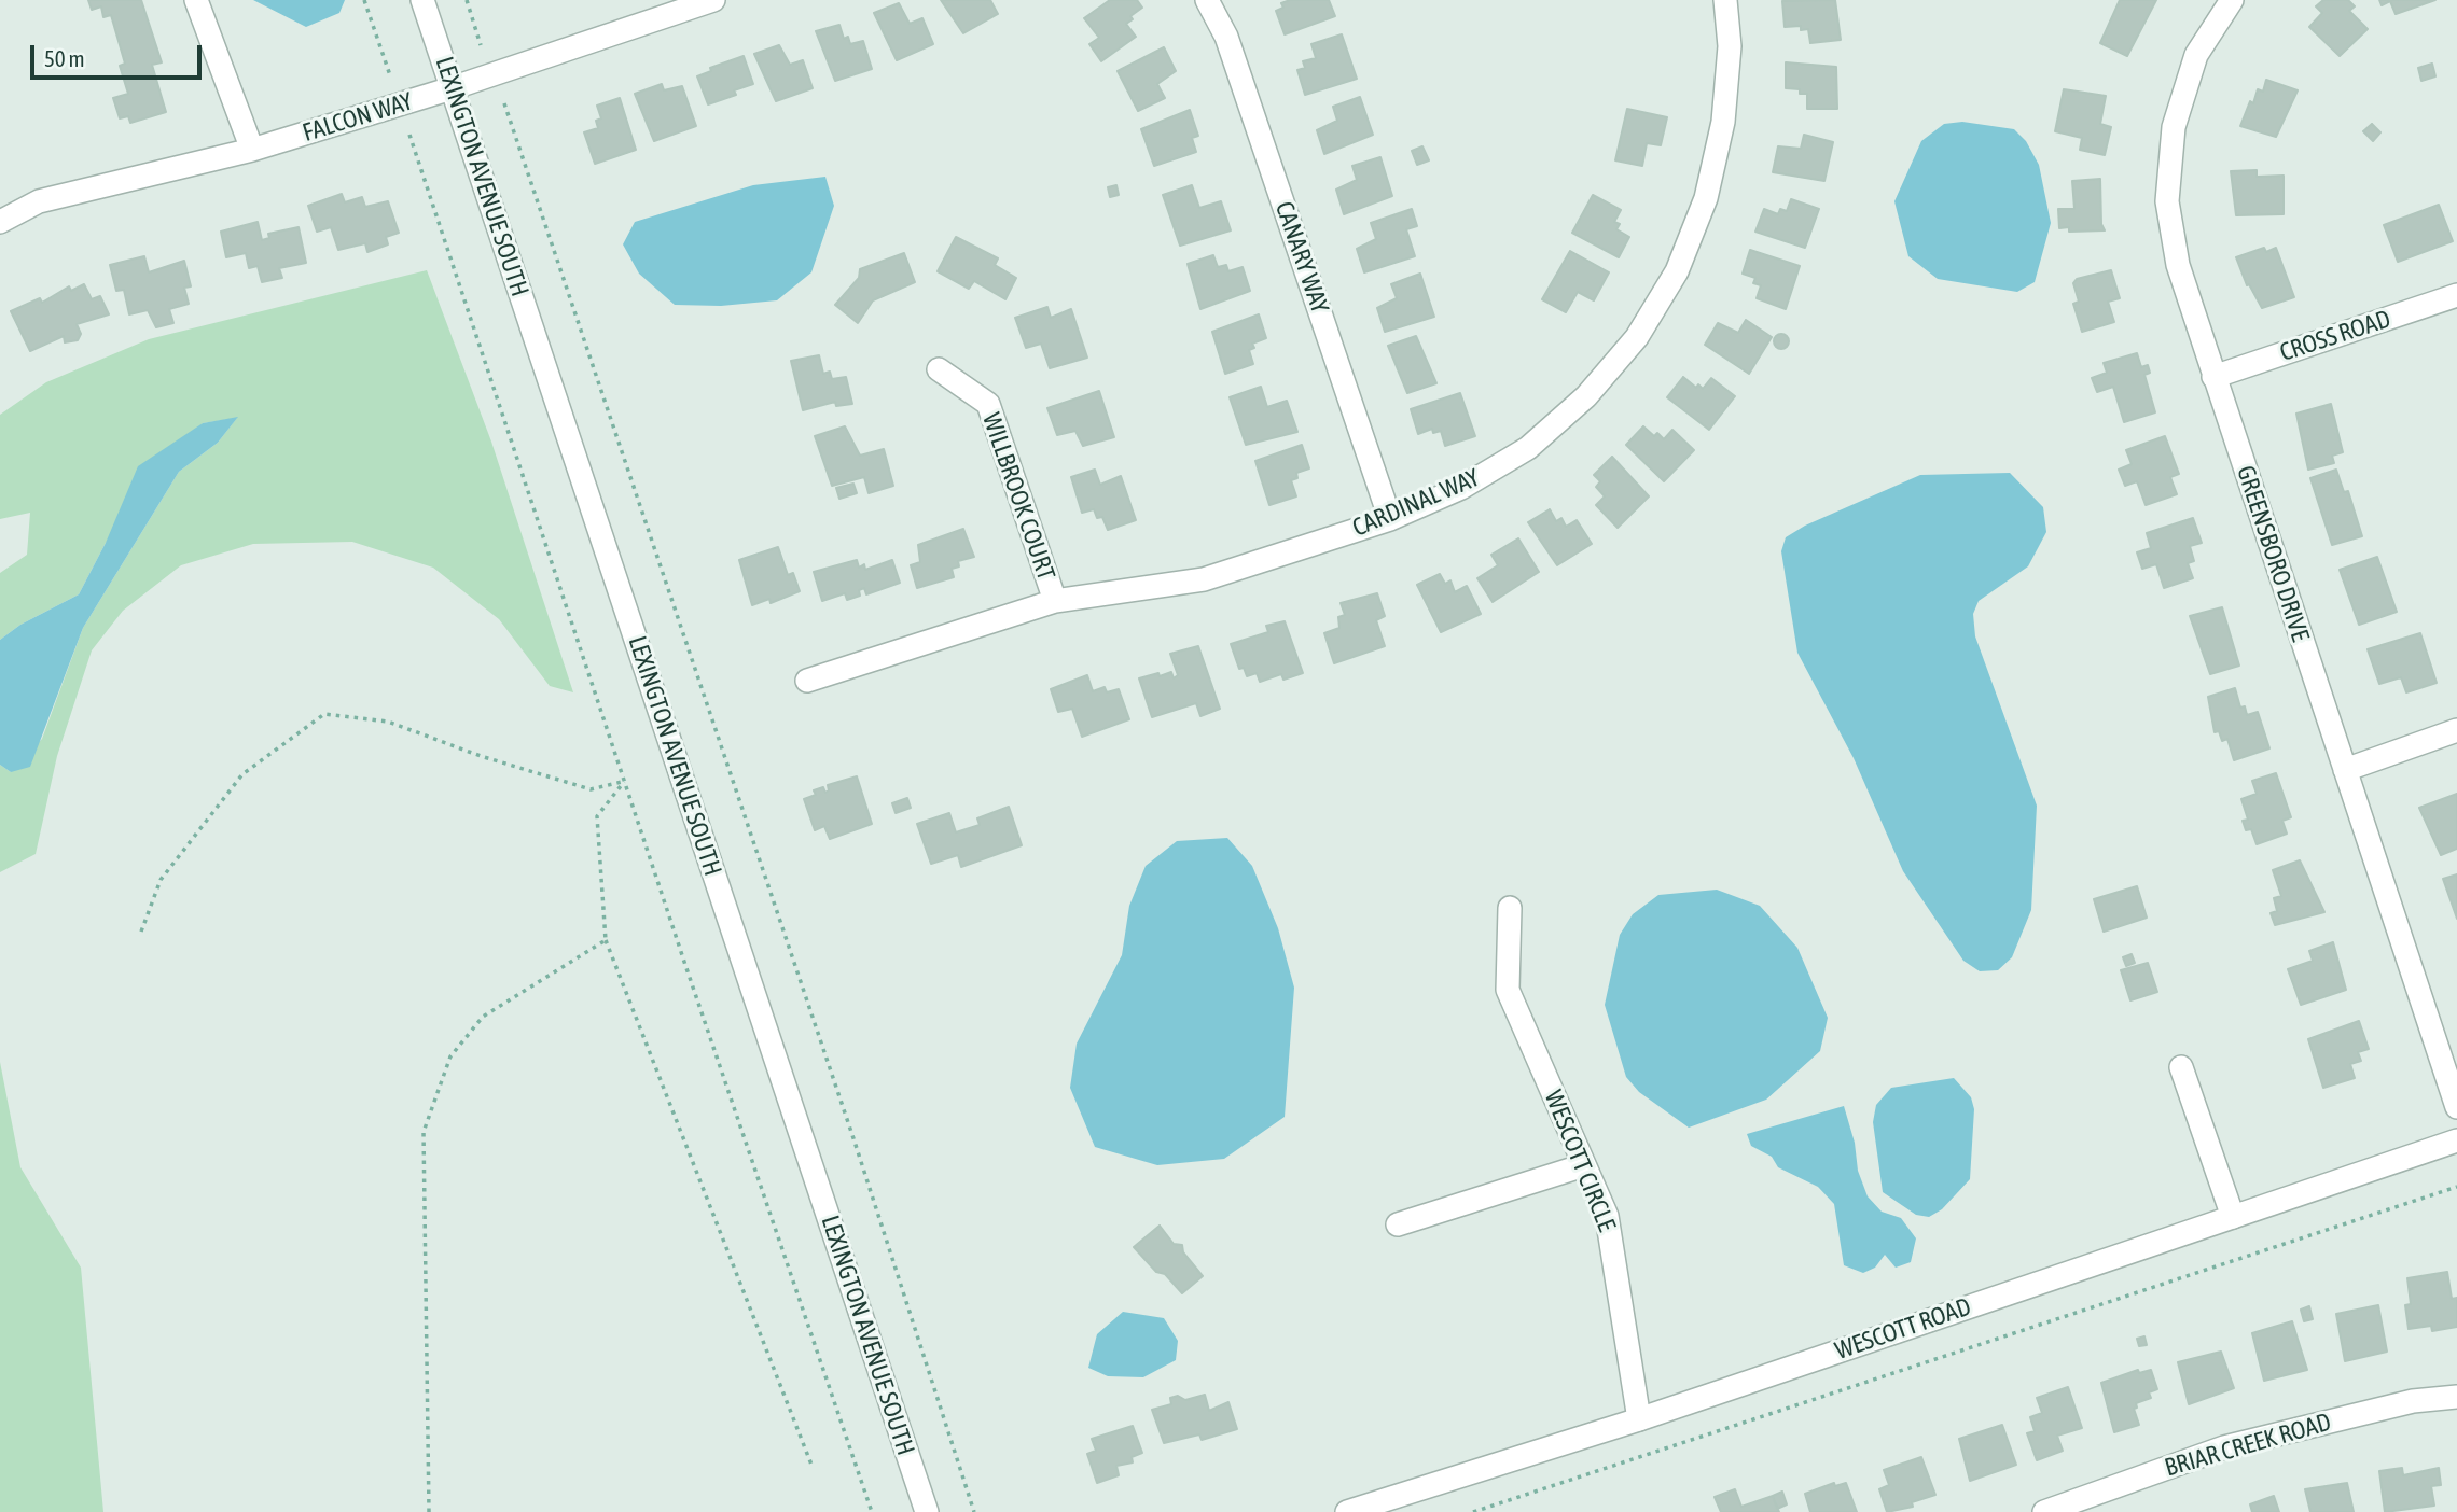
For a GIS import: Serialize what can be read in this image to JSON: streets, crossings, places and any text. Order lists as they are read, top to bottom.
{
  "streets": {
    "street": [
      "FALCON WAY",
      "LEXINGTON AVENUE SOUTH",
      "CANARY WAY",
      "CROSS ROAD",
      "WILLBROOK COURT",
      "CARDINAL WAY",
      "GREENSBORO DRIVE",
      "WESCOTT CIRCLE",
      "WESCOTT ROAD",
      "BRIAR CREEK ROAD"
    ]
  },
  "crossings": [
    ["FALCON WAY", "LEXINGTON AVENUE SOUTH"],
    ["CANARY WAY", "CARDINAL WAY"],
    ["CROSS ROAD", "GREENSBORO DRIVE"],
    ["WILLBROOK COURT", "CARDINAL WAY"],
    ["WESCOTT CIRCLE", "WESCOTT ROAD"]
  ],
  "scale_bar": "50 m"
}
